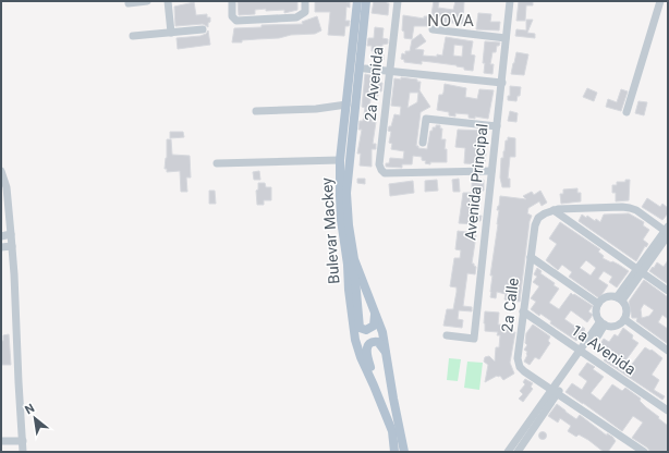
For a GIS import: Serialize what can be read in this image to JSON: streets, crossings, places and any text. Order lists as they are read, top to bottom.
{
  "streets": {
    "main road": ["Bulevar Mackey"],
    "street": [
      "2a Avenida",
      "Avenida Principal",
      "2a Calle",
      "1a Avenida"
    ]
  },
  "crossings": [
    ["2a Avenida", "Avenida Principal"],
    ["2a Calle", "1a Avenida"]
  ],
  "districts": ["NOVA"],
  "north": "top left"
}
